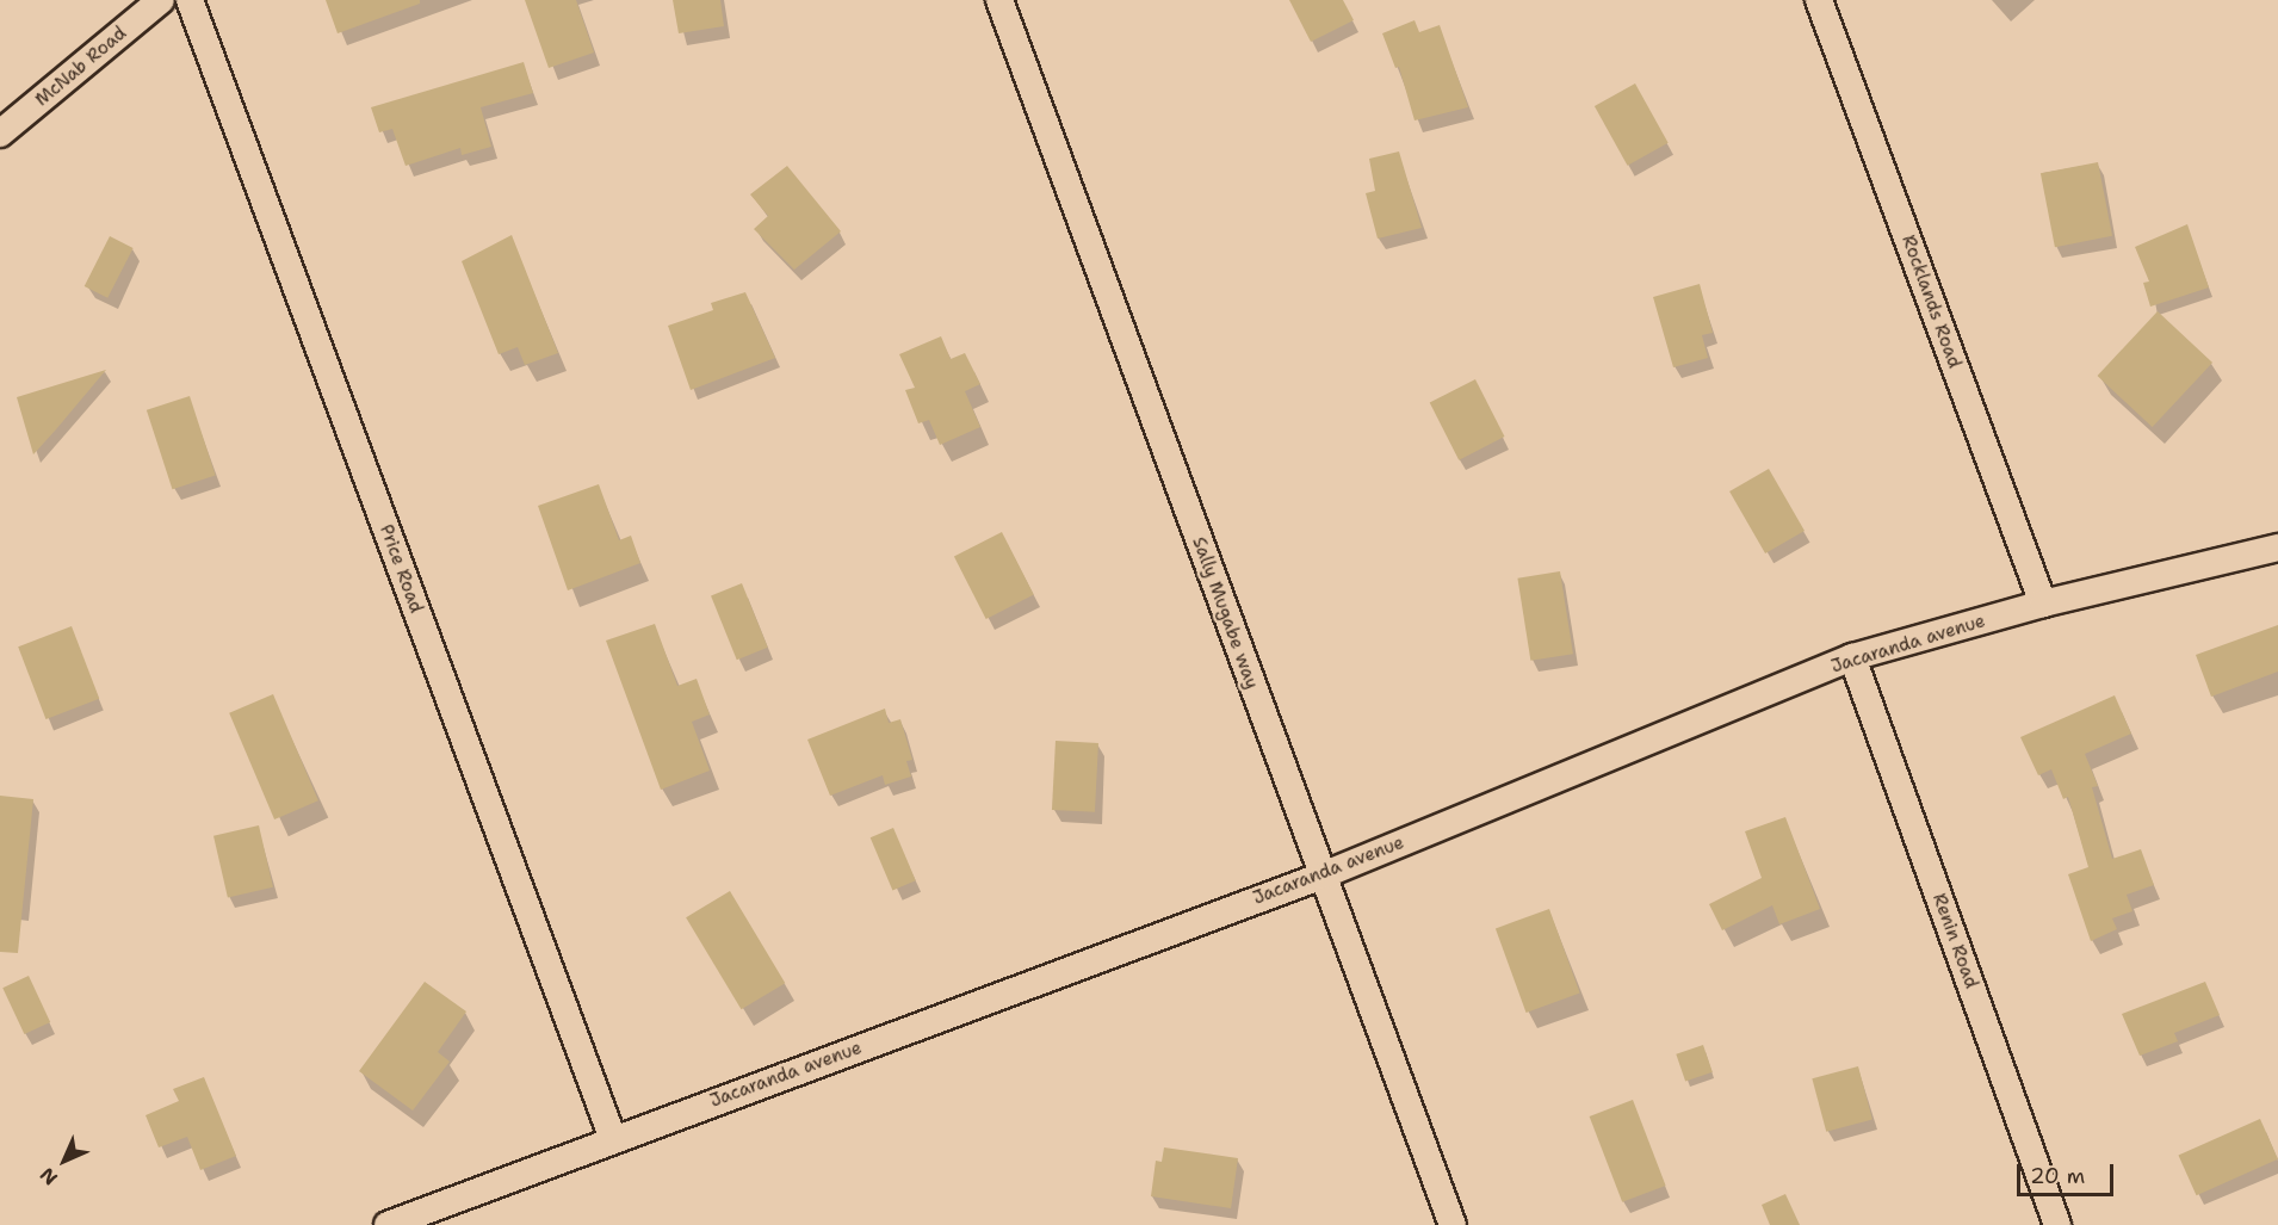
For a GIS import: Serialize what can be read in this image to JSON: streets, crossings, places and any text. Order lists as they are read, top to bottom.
{
  "streets": {
    "street": [
      "McNab Road",
      "Rocklands Road",
      "Price Road",
      "Sally Mugabe way",
      "Jacaranda avenue",
      "Renin Road"
    ]
  },
  "crossings": [
    ["Rocklands Road", "Jacaranda avenue"],
    ["Price Road", "Jacaranda avenue"],
    ["Sally Mugabe way", "Jacaranda avenue"],
    ["Jacaranda avenue", "Renin Road"]
  ],
  "scale_bar": "20 m",
  "north": "bottom left"
}
